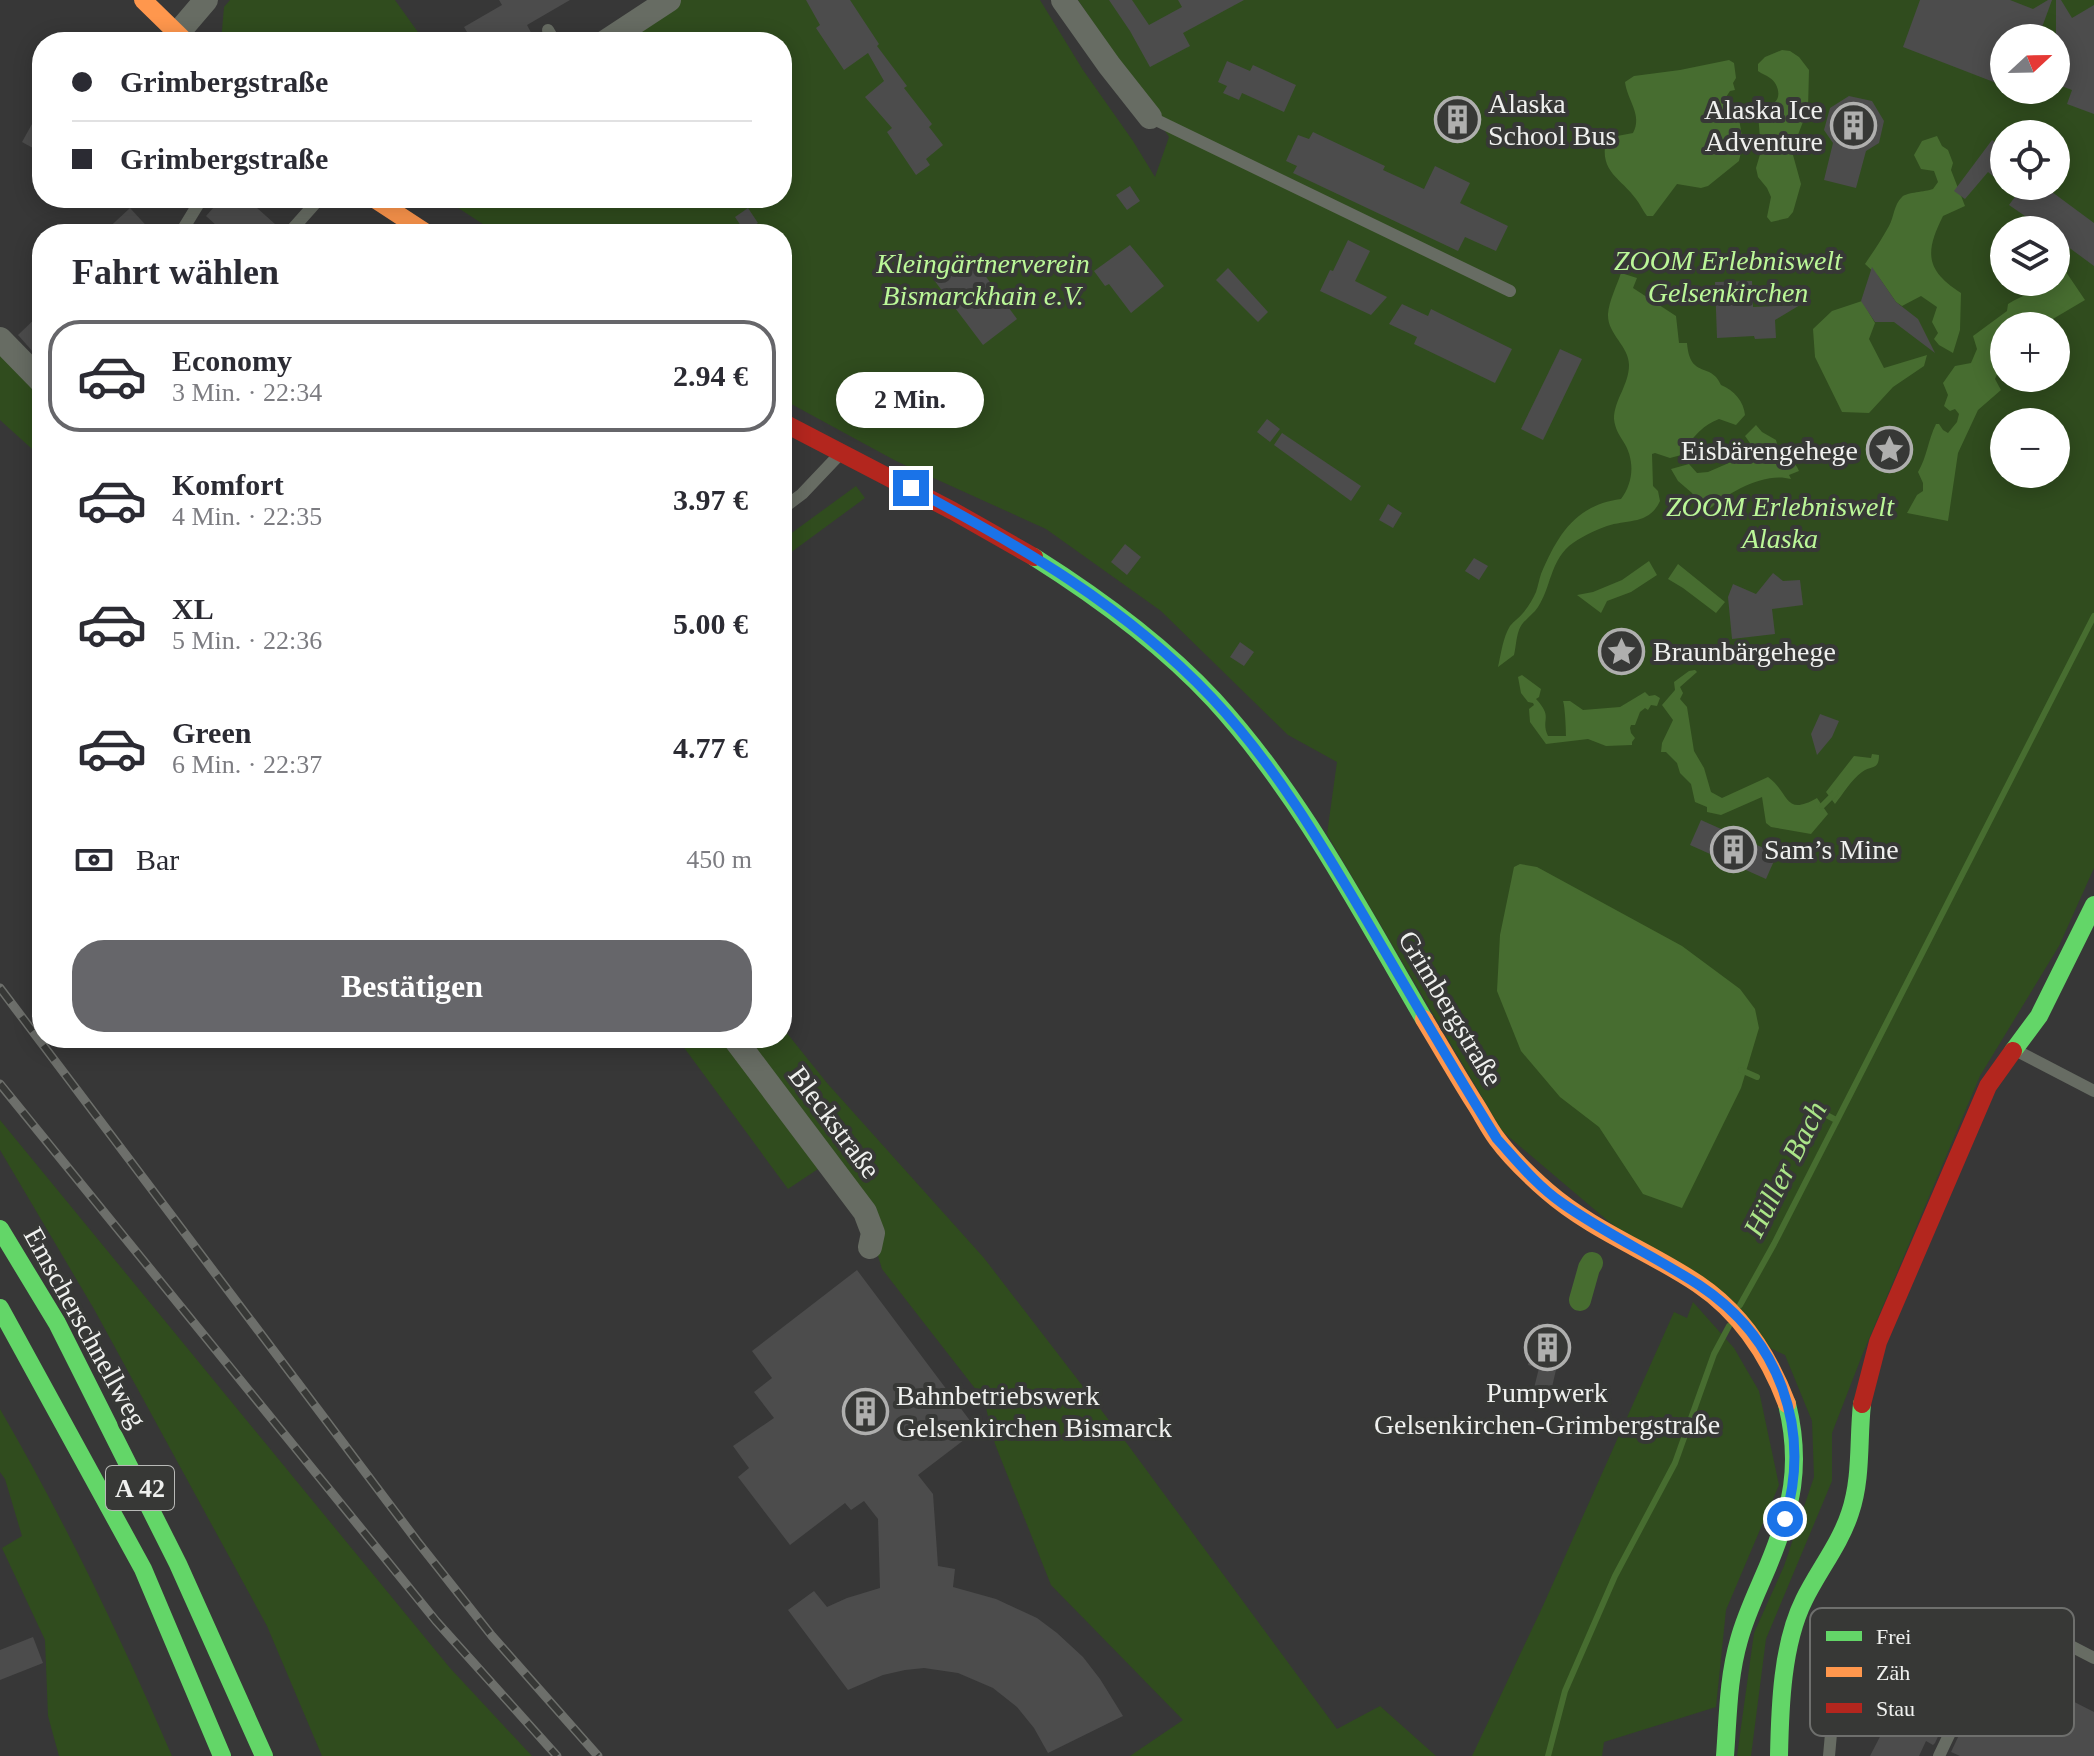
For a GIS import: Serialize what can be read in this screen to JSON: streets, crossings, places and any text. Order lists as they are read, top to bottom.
{
  "streets": {
    "main road": ["Grimbergstraße", "Emscherschnellweg", "A 42"],
    "street": ["Bleckstraße"]
  },
  "water": ["Hüller Bach"],
  "parks": ["ZOOM Erlebniswelt Gelsenkirchen", "Kleingärtnerverein Bismarckhain e.V.", "ZOOM Erlebniswelt Alaska"],
  "places": {
    "building": [
      "Alaska School Bus",
      "Alaska Ice Adventure",
      "Sam’s Mine",
      "Pumpwerk Gelsenkirchen-Grimbergstraße",
      "Bahnbetriebswerk Gelsenkirchen Bismarck"
    ],
    "place": ["Eisbärengehege", "Braunbärgehege"]
  },
  "legend": ["Frei", "Zäh", "Stau"],
  "north": "right",
  "page": {
    "map_buttons": ["+", "−"],
    "banner": ["Grimbergstraße", "Grimbergstraße"],
    "heading": "Fahrt wählen",
    "list": [
      {
        "name": "Economy",
        "note": "3 Min. · 22:34",
        "value": "2.94 €"
      },
      {
        "name": "Komfort",
        "note": "4 Min. · 22:35",
        "value": "3.97 €"
      },
      {
        "name": "XL",
        "note": "5 Min. · 22:36",
        "value": "5.00 €"
      },
      {
        "name": "Green",
        "note": "6 Min. · 22:37",
        "value": "4.77 €"
      }
    ],
    "bubble": "2 Min.",
    "pay": ["Bar", "450 m"],
    "buttons": "Bestätigen"
  }
}
